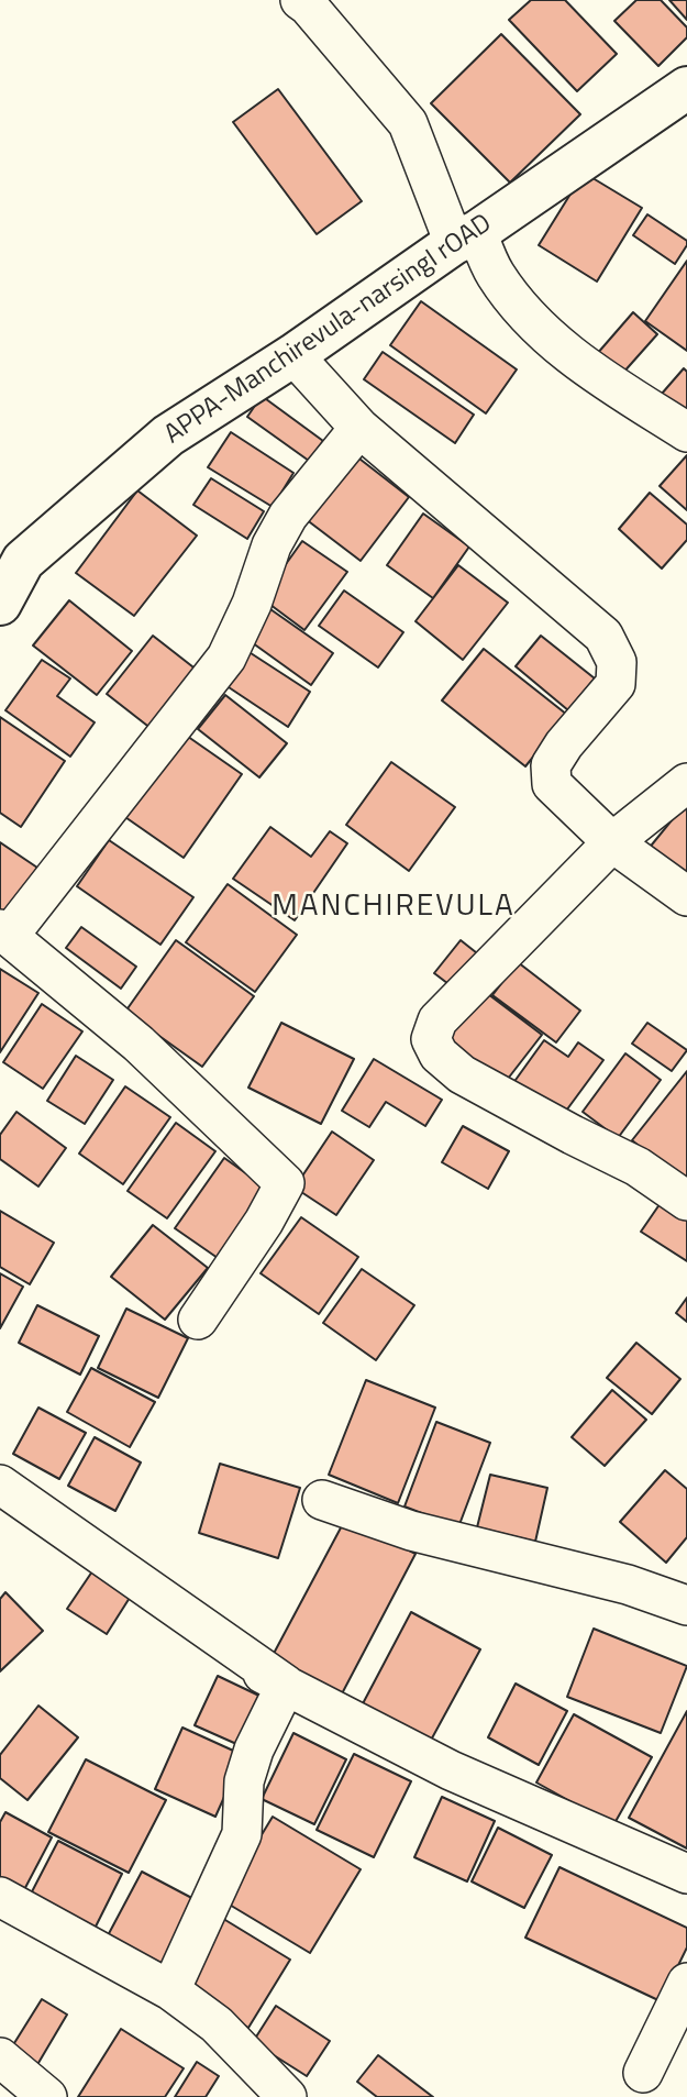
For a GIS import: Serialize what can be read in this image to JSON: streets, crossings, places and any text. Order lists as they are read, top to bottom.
{
  "streets": {
    "street": ["APPA-Manchirevula-narsingI rOAD"]
  },
  "districts": ["MANCHIREVULA"]
}
